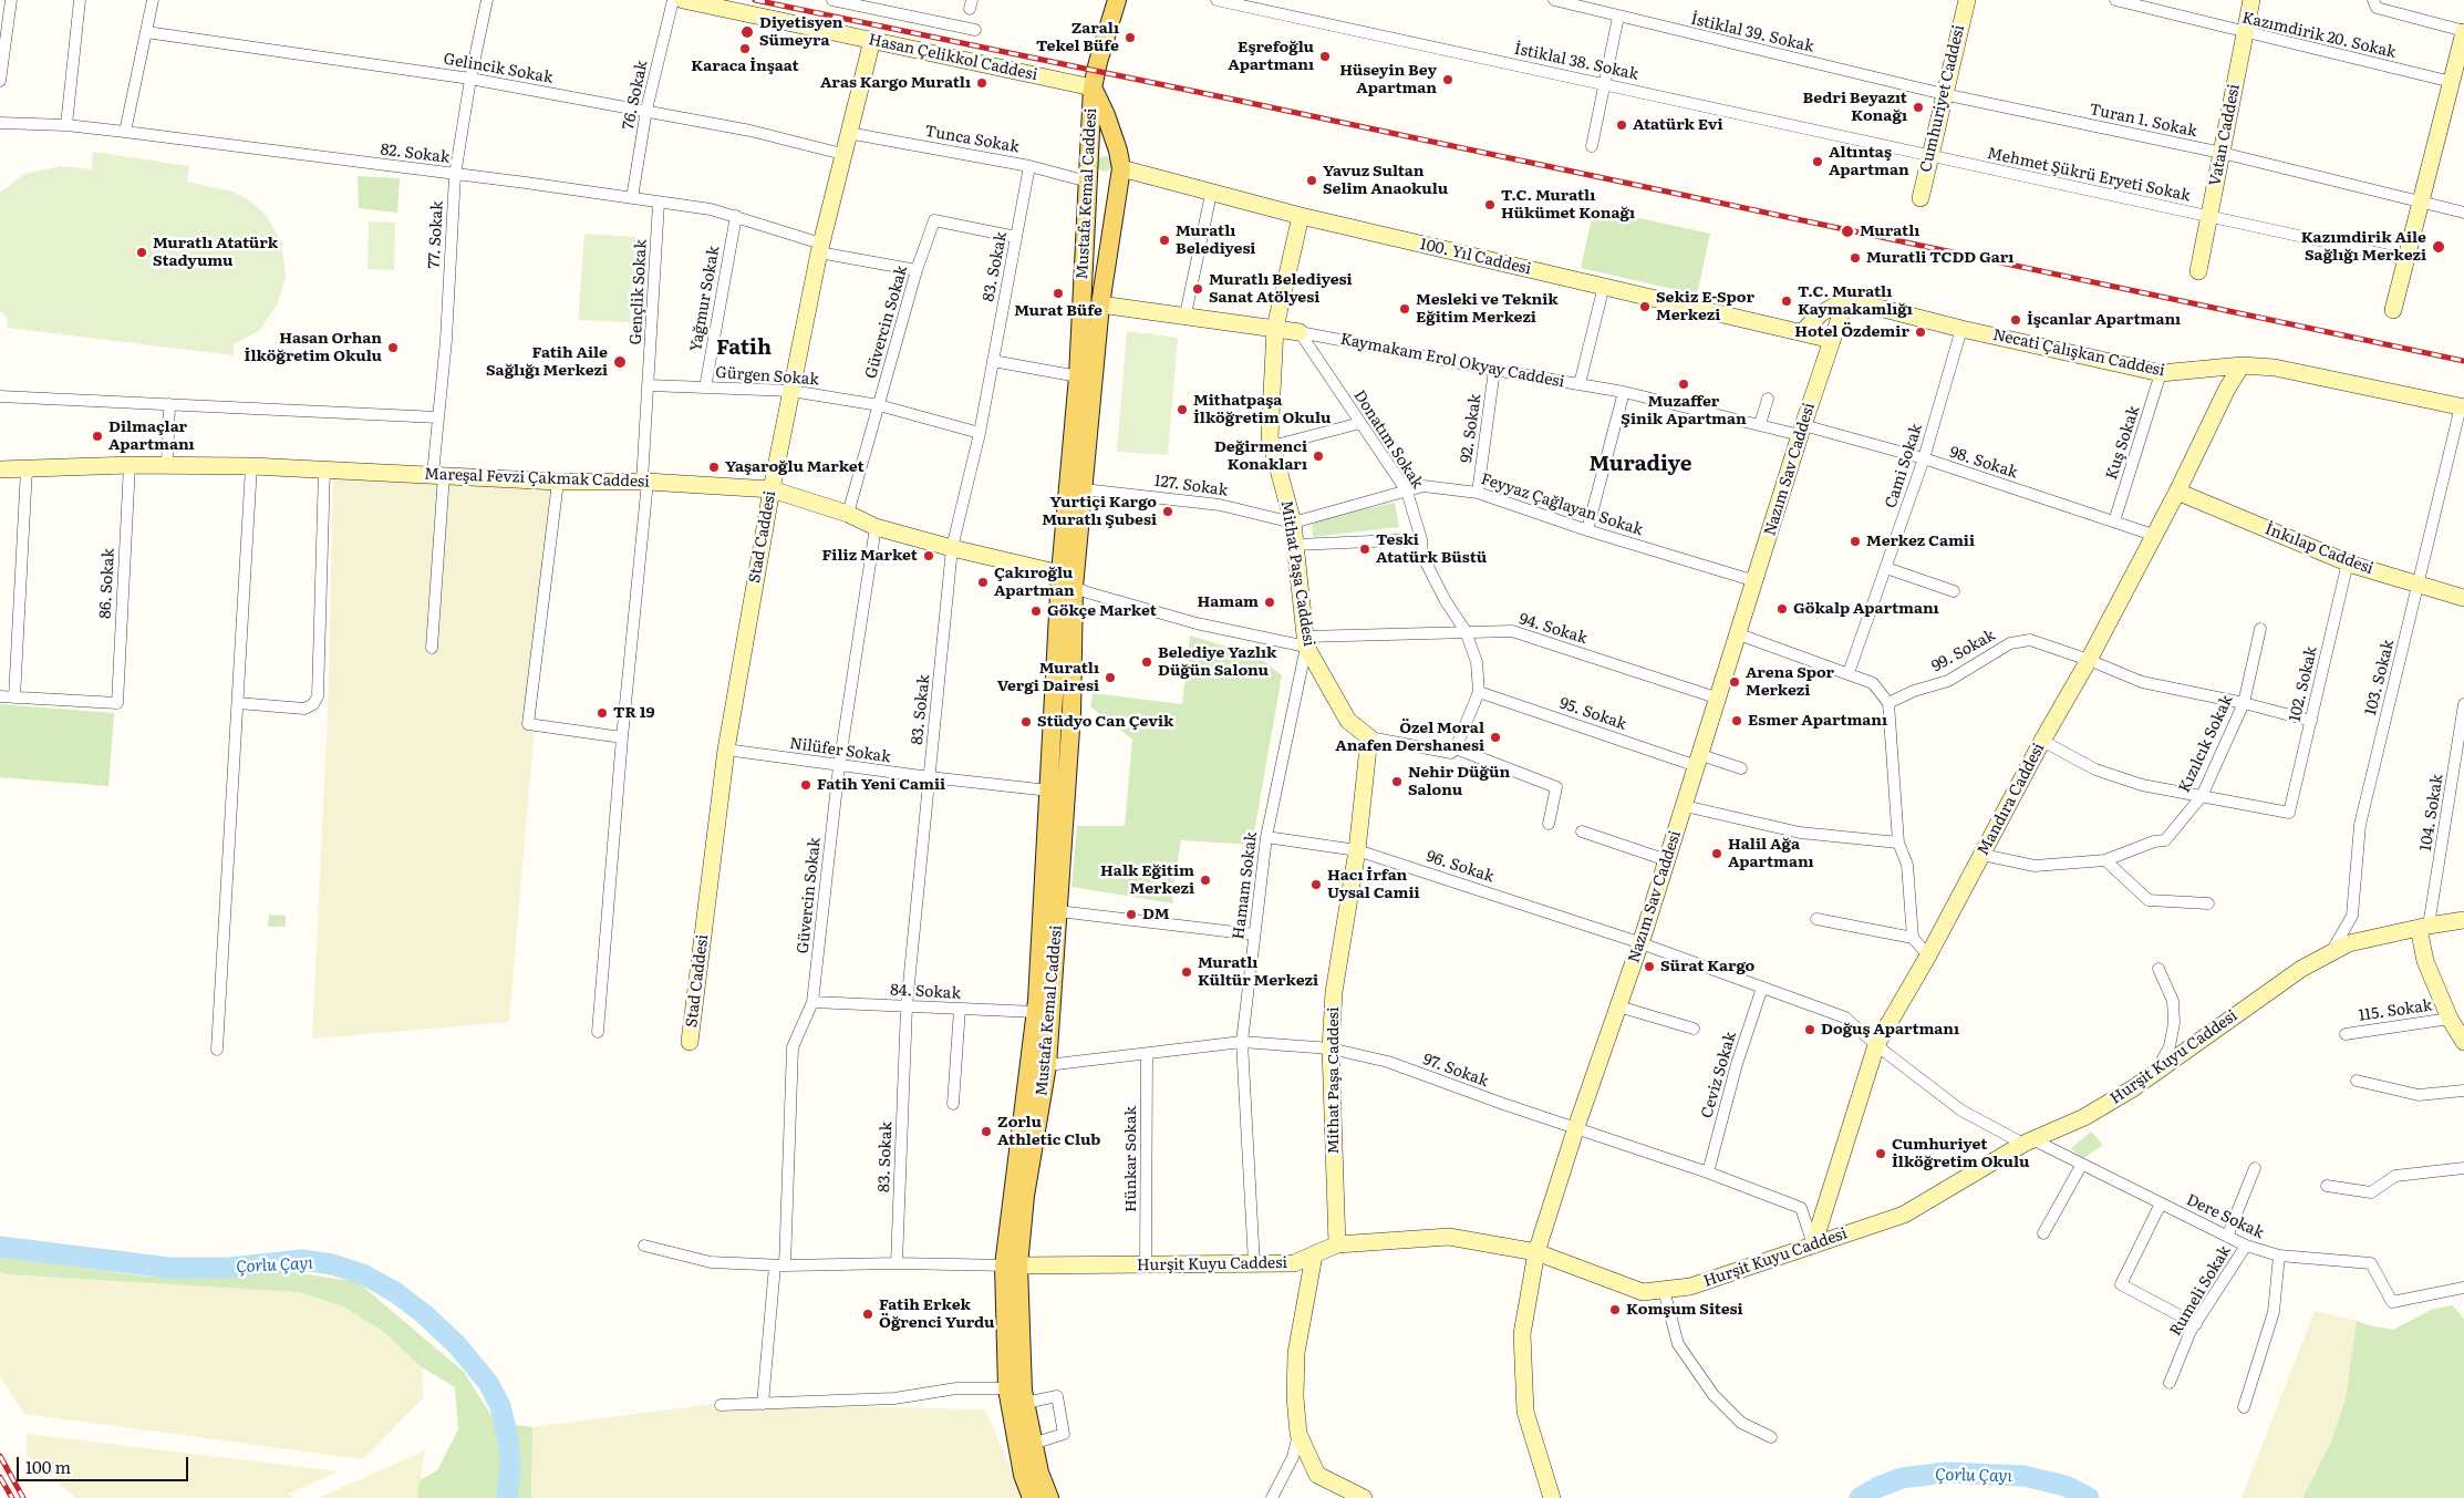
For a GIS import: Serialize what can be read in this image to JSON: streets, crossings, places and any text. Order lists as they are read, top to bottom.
{
  "streets": {
    "main road": ["Mustafa Kemal Caddesi"],
    "street": [
      "İstiklal 39. Sokak",
      "Kazımdirik 20. Sokak",
      "Hasan Çelikkol Caddesi",
      "İstiklal 38. Sokak",
      "Gelincik Sokak",
      "76. Sokak",
      "Cumhuriyet Caddesi",
      "Turan 1. Sokak",
      "Vatan Caddesi",
      "Tunca Sokak",
      "82. Sokak",
      "Mehmet Şükrü Eryeti Sokak",
      "77. Sokak",
      "100. Yıl Caddesi",
      "83. Sokak",
      "Gençlik Sokak",
      "Yağmur Sokak",
      "Güvercin Sokak",
      "Necati Çalışkan Caddesi",
      "Kaymakam Erol Okyay Caddesi",
      "Gürgen Sokak",
      "92. Sokak",
      "Donatım Sokak",
      "Kuş Sokak",
      "98. Sokak",
      "Cami Sokak",
      "Nazım Sav Caddesi",
      "Mareşal Fevzi Çakmak Caddesi",
      "127. Sokak",
      "Feyyaz Çağlayan Sokak",
      "Stad Caddesi",
      "İnkılap Caddesi",
      "Mithat Paşa Caddesi",
      "86. Sokak",
      "94. Sokak",
      "99. Sokak",
      "103. Sokak",
      "102. Sokak",
      "95. Sokak",
      "Kızılcık Sokak",
      "Nilüfer Sokak",
      "Mandıra Caddesi",
      "104. Sokak",
      "96. Sokak",
      "Hamam Sokak",
      "84. Sokak",
      "115. Sokak",
      "Hurşit Kuyu Caddesi",
      "97. Sokak",
      "Ceviz Sokak",
      "Hünkar Sokak",
      "Dere Sokak",
      "Rumeli Sokak"
    ]
  },
  "crossings": [
    ["İstiklal 39. Sokak", "Cumhuriyet Caddesi"],
    ["İstiklal 39. Sokak", "Turan 1. Sokak"],
    ["Kazımdirik 20. Sokak", "Vatan Caddesi"],
    ["Hasan Çelikkol Caddesi", "Mustafa Kemal Caddesi"],
    ["Hasan Çelikkol Caddesi", "Stad Caddesi"],
    ["İstiklal 38. Sokak", "Cumhuriyet Caddesi"],
    ["İstiklal 38. Sokak", "Mehmet Şükrü Eryeti Sokak"],
    ["Gelincik Sokak", "76. Sokak"],
    ["Gelincik Sokak", "77. Sokak"],
    ["Gelincik Sokak", "Stad Caddesi"],
    ["76. Sokak", "82. Sokak"],
    ["Cumhuriyet Caddesi", "Turan 1. Sokak"],
    ["Cumhuriyet Caddesi", "Mehmet Şükrü Eryeti Sokak"],
    ["Turan 1. Sokak", "Vatan Caddesi"],
    ["Vatan Caddesi", "Mehmet Şükrü Eryeti Sokak"],
    ["Tunca Sokak", "Mustafa Kemal Caddesi"],
    ["Tunca Sokak", "83. Sokak"],
    ["Tunca Sokak", "Stad Caddesi"],
    ["82. Sokak", "77. Sokak"],
    ["82. Sokak", "Gençlik Sokak"],
    ["82. Sokak", "Yağmur Sokak"],
    ["82. Sokak", "Güvercin Sokak"],
    ["82. Sokak", "Stad Caddesi"],
    ["Mustafa Kemal Caddesi", "100. Yıl Caddesi"],
    ["Mustafa Kemal Caddesi", "Kaymakam Erol Okyay Caddesi"],
    ["Mustafa Kemal Caddesi", "Mareşal Fevzi Çakmak Caddesi"],
    ["Mustafa Kemal Caddesi", "127. Sokak"],
    ["Mustafa Kemal Caddesi", "94. Sokak"],
    ["Mustafa Kemal Caddesi", "Nilüfer Sokak"],
    ["Mustafa Kemal Caddesi", "84. Sokak"],
    ["Mustafa Kemal Caddesi", "Hurşit Kuyu Caddesi"],
    ["Mustafa Kemal Caddesi", "97. Sokak"],
    ["77. Sokak", "Mareşal Fevzi Çakmak Caddesi"],
    ["100. Yıl Caddesi", "Nazım Sav Caddesi"],
    ["100. Yıl Caddesi", "Mithat Paşa Caddesi"],
    ["83. Sokak", "Güvercin Sokak"],
    ["83. Sokak", "Gürgen Sokak"],
    ["83. Sokak", "Mareşal Fevzi Çakmak Caddesi"],
    ["83. Sokak", "Nilüfer Sokak"],
    ["83. Sokak", "84. Sokak"],
    ["Gençlik Sokak", "Gürgen Sokak"],
    ["Gençlik Sokak", "Mareşal Fevzi Çakmak Caddesi"],
    ["Yağmur Sokak", "Gürgen Sokak"],
    ["Güvercin Sokak", "Gürgen Sokak"],
    ["Güvercin Sokak", "Mareşal Fevzi Çakmak Caddesi"],
    ["Güvercin Sokak", "Nilüfer Sokak"],
    ["Güvercin Sokak", "84. Sokak"],
    ["Necati Çalışkan Caddesi", "Kuş Sokak"],
    ["Necati Çalışkan Caddesi", "Cami Sokak"],
    ["Necati Çalışkan Caddesi", "Nazım Sav Caddesi"],
    ["Necati Çalışkan Caddesi", "103. Sokak"],
    ["Necati Çalışkan Caddesi", "Mandıra Caddesi"],
    ["Kaymakam Erol Okyay Caddesi", "92. Sokak"],
    ["Kaymakam Erol Okyay Caddesi", "Donatım Sokak"],
    ["Kaymakam Erol Okyay Caddesi", "98. Sokak"],
    ["Kaymakam Erol Okyay Caddesi", "Nazım Sav Caddesi"],
    ["Kaymakam Erol Okyay Caddesi", "Mithat Paşa Caddesi"],
    ["Gürgen Sokak", "Stad Caddesi"],
    ["92. Sokak", "Feyyaz Çağlayan Sokak"],
    ["Donatım Sokak", "Feyyaz Çağlayan Sokak"],
    ["Donatım Sokak", "94. Sokak"],
    ["Donatım Sokak", "95. Sokak"],
    ["Kuş Sokak", "98. Sokak"],
    ["98. Sokak", "Cami Sokak"],
    ["98. Sokak", "Nazım Sav Caddesi"],
    ["98. Sokak", "Mandıra Caddesi"],
    ["Nazım Sav Caddesi", "Feyyaz Çağlayan Sokak"],
    ["Nazım Sav Caddesi", "94. Sokak"],
    ["Nazım Sav Caddesi", "95. Sokak"],
    ["Nazım Sav Caddesi", "96. Sokak"],
    ["Nazım Sav Caddesi", "Hurşit Kuyu Caddesi"],
    ["Nazım Sav Caddesi", "97. Sokak"],
    ["Nazım Sav Caddesi", "Dere Sokak"],
    ["Mareşal Fevzi Çakmak Caddesi", "Stad Caddesi"],
    ["Mareşal Fevzi Çakmak Caddesi", "86. Sokak"],
    ["127. Sokak", "Feyyaz Çağlayan Sokak"],
    ["127. Sokak", "Mithat Paşa Caddesi"],
    ["Feyyaz Çağlayan Sokak", "Mithat Paşa Caddesi"],
    ["Stad Caddesi", "Nilüfer Sokak"],
    ["İnkılap Caddesi", "103. Sokak"],
    ["İnkılap Caddesi", "102. Sokak"],
    ["İnkılap Caddesi", "Mandıra Caddesi"],
    ["Mithat Paşa Caddesi", "94. Sokak"],
    ["Mithat Paşa Caddesi", "96. Sokak"],
    ["Mithat Paşa Caddesi", "Hamam Sokak"],
    ["Mithat Paşa Caddesi", "Hurşit Kuyu Caddesi"],
    ["Mithat Paşa Caddesi", "97. Sokak"],
    ["94. Sokak", "Hamam Sokak"],
    ["99. Sokak", "102. Sokak"],
    ["99. Sokak", "Kızılcık Sokak"],
    ["99. Sokak", "Mandıra Caddesi"],
    ["103. Sokak", "Hurşit Kuyu Caddesi"],
    ["102. Sokak", "Kızılcık Sokak"],
    ["Kızılcık Sokak", "Mandıra Caddesi"],
    ["Mandıra Caddesi", "Hurşit Kuyu Caddesi"],
    ["Mandıra Caddesi", "97. Sokak"],
    ["Mandıra Caddesi", "Dere Sokak"],
    ["104. Sokak", "Hurşit Kuyu Caddesi"],
    ["96. Sokak", "Hamam Sokak"],
    ["96. Sokak", "Dere Sokak"],
    ["Hamam Sokak", "Hurşit Kuyu Caddesi"],
    ["Hamam Sokak", "97. Sokak"],
    ["Hurşit Kuyu Caddesi", "97. Sokak"],
    ["Hurşit Kuyu Caddesi", "Hünkar Sokak"],
    ["Hurşit Kuyu Caddesi", "Dere Sokak"],
    ["97. Sokak", "Ceviz Sokak"],
    ["97. Sokak", "Hünkar Sokak"],
    ["Ceviz Sokak", "Dere Sokak"],
    ["Dere Sokak", "Rumeli Sokak"]
  ],
  "districts": ["Fatih", "Muradiye"],
  "water": ["Çorlu Çayı"],
  "places": [
    "Diyetisyen Sümeyra",
    "Zaralı Tekel Büfe",
    "Karaca İnşaat",
    "Eşrefoğlu Apartmanı",
    "Hüseyin Bey Apartman",
    "Aras Kargo Muratlı",
    "Bedri Beyazıt Konağı",
    "Atatürk Evi",
    "Altıntaş Apartman",
    "Yavuz Sultan Selim Anaokulu",
    "T.C. Muratlı Hükümet Konağı",
    "Muratlı",
    "Muratlı Belediyesi",
    "Kazımdirik Aile Sağlığı Merkezi",
    "Muratlı Atatürk Stadyumu",
    "Muratli TCDD Garı",
    "Muratlı Belediyesi Sanat Atölyesi",
    "Murat Büfe",
    "T.C. Muratlı Kaymakamlığı",
    "Sekiz E-Spor Merkezi",
    "Mesleki ve Teknik Eğitim Merkezi",
    "İşcanlar Apartmanı",
    "Hotel Özdemir",
    "Hasan Orhan İlköğretim Okulu",
    "Fatih Aile Sağlığı Merkezi",
    "Muzaffer Şinik Apartman",
    "Mithatpaşa İlköğretim Okulu",
    "Dilmaçlar Apartmanı",
    "Değirmenci Konakları",
    "Yaşaroğlu Market",
    "Yurtiçi Kargo Muratlı Şubesi",
    "Merkez Camii",
    "Teski Atatürk Büstü",
    "Filiz Market",
    "Çakıroğlu Apartman",
    "Hamam",
    "Gökalp Apartmanı",
    "Gökçe Market",
    "Belediye Yazlık Düğün Salonu",
    "Muratlı Vergi Dairesi",
    "Arena Spor Merkezi",
    "TR 19",
    "Esmer Apartmanı",
    "Stüdyo Can Çevik",
    "Özel Moral Anafen Dershanesi",
    "Nehir Düğün Salonu",
    "Fatih Yeni Camii",
    "Halil Ağa Apartmanı",
    "Halk Eğitim Merkezi",
    "Hacı İrfan Uysal Camii",
    "DM",
    "Sürat Kargo",
    "Muratlı Kültür Merkezi",
    "Doğuş Apartmanı",
    "Zorlu Athletic Club",
    "Cumhuriyet İlköğretim Okulu",
    "Komşum Sitesi",
    "Fatih Erkek Öğrenci Yurdu"
  ],
  "scale_bar": "100 m"
}
